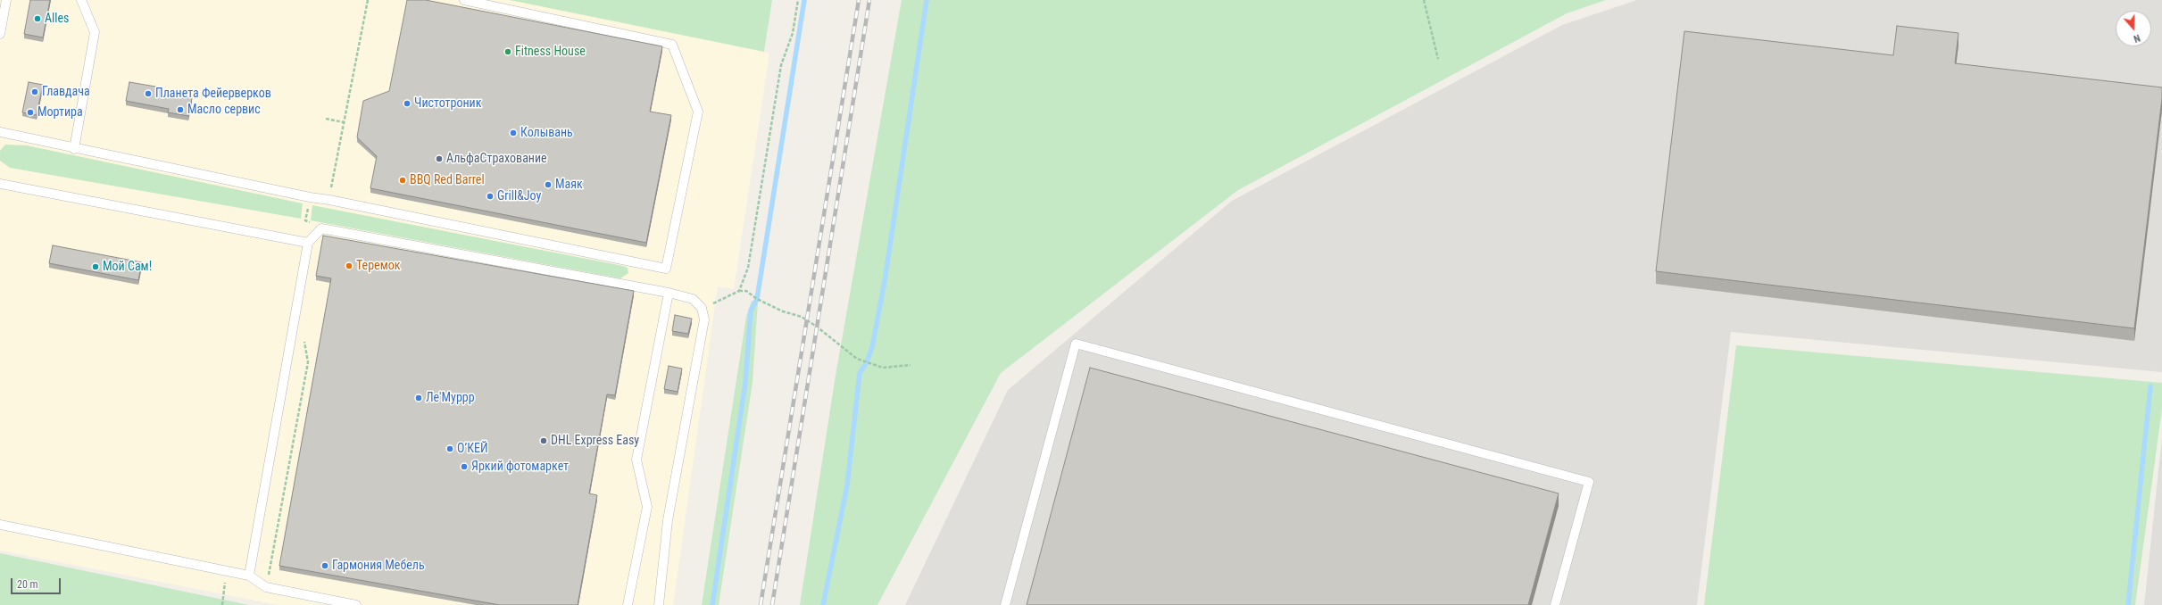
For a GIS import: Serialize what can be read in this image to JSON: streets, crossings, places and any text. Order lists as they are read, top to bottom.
{
  "places": [
    "Alles",
    "Fitness House",
    "Главдача",
    "Планета Фейерверков",
    "Чистотроник",
    "Масло сервис",
    "Мортира",
    "Колывань",
    "АльфаСтрахование",
    "BBQ Red Barrel",
    "Маяк",
    "Grill&Joy",
    "Теремок",
    "Мой Сам!",
    "Ле'Муррр",
    "DHL Express Easy",
    "О’КЕЙ",
    "Яркий фотомаркет",
    "Гармония Мебель"
  ],
  "scale_bar": "20 m",
  "north": "bottom"
}
